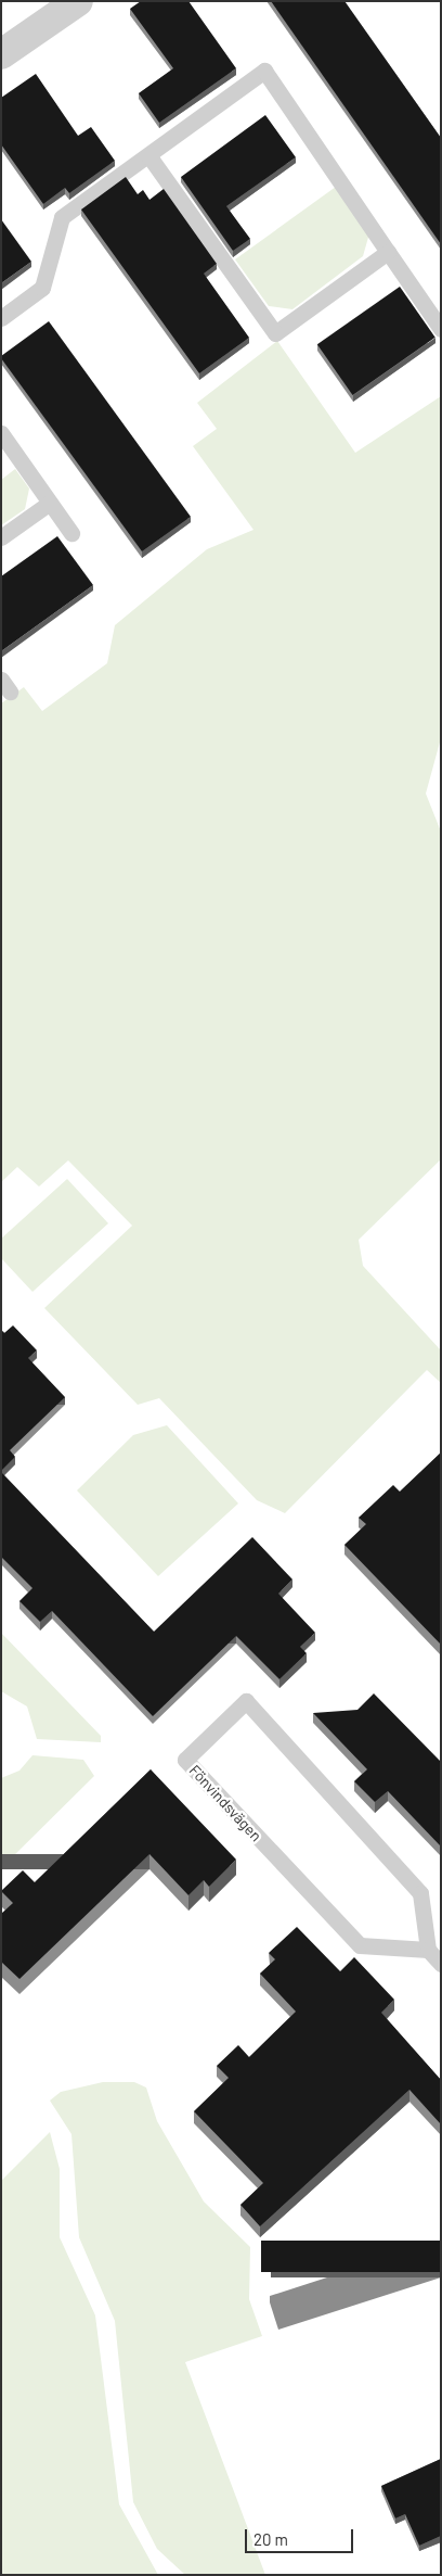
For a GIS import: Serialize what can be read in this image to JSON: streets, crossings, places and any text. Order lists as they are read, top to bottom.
{
  "streets": {
    "lane": ["Fönvindsvägen"]
  },
  "scale_bar": "20 m"
}
